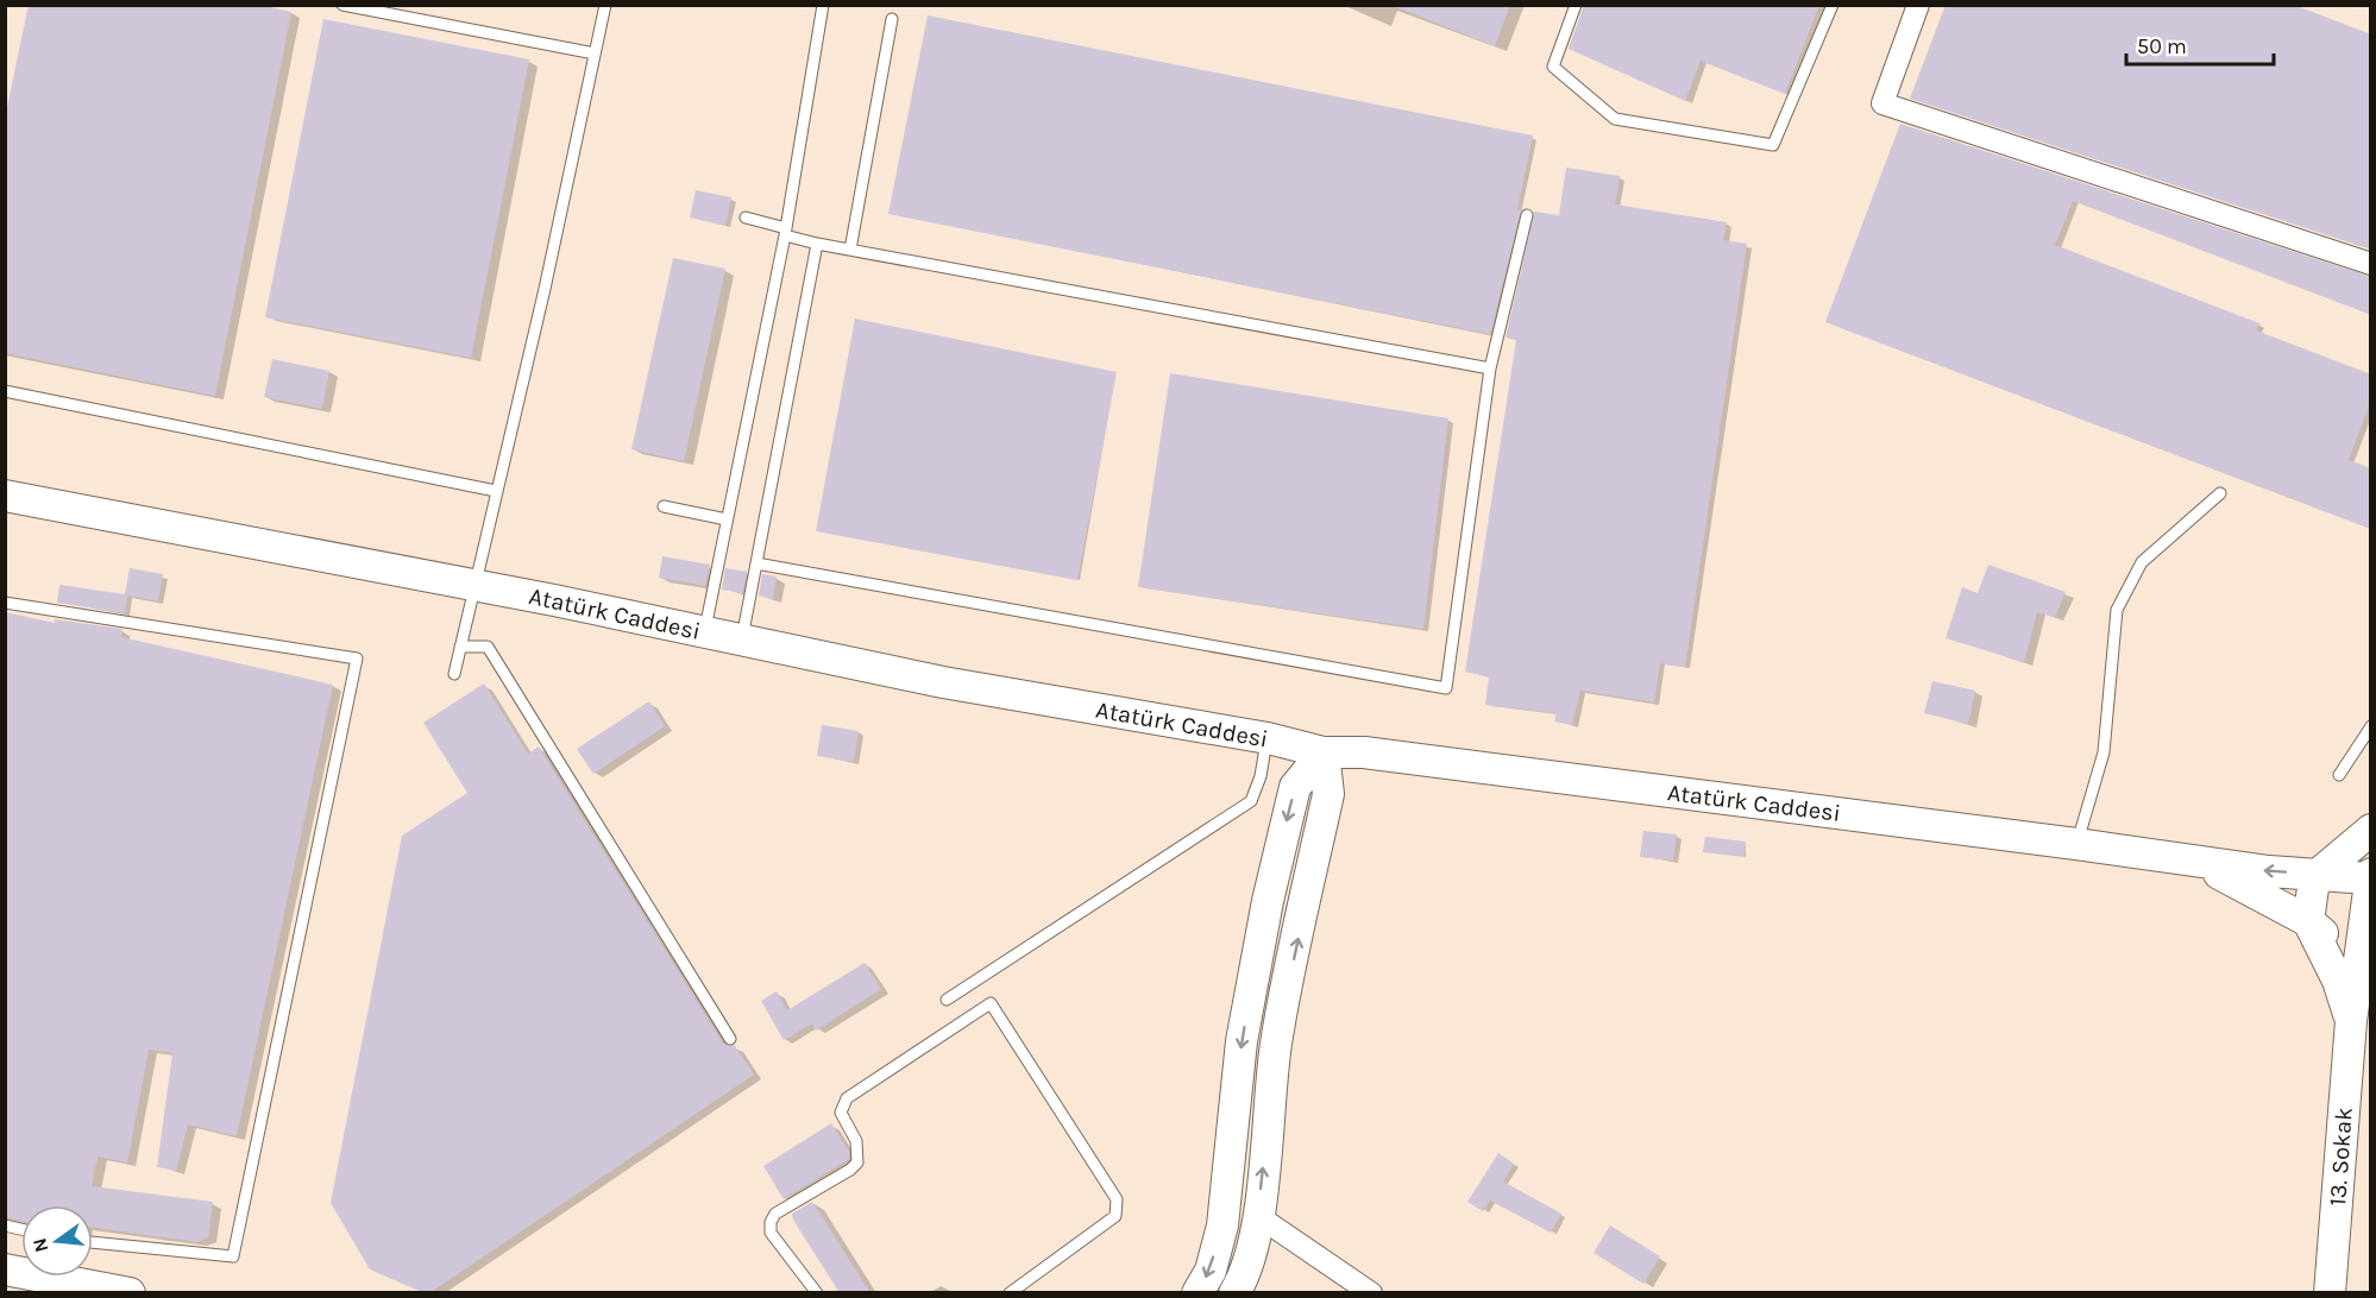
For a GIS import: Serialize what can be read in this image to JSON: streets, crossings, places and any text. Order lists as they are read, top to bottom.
{
  "streets": {
    "street": ["Atatürk Caddesi", "13. Sokak"]
  },
  "crossings": [
    ["Atatürk Caddesi", "13. Sokak"]
  ],
  "scale_bar": "50 m",
  "north": "left"
}
